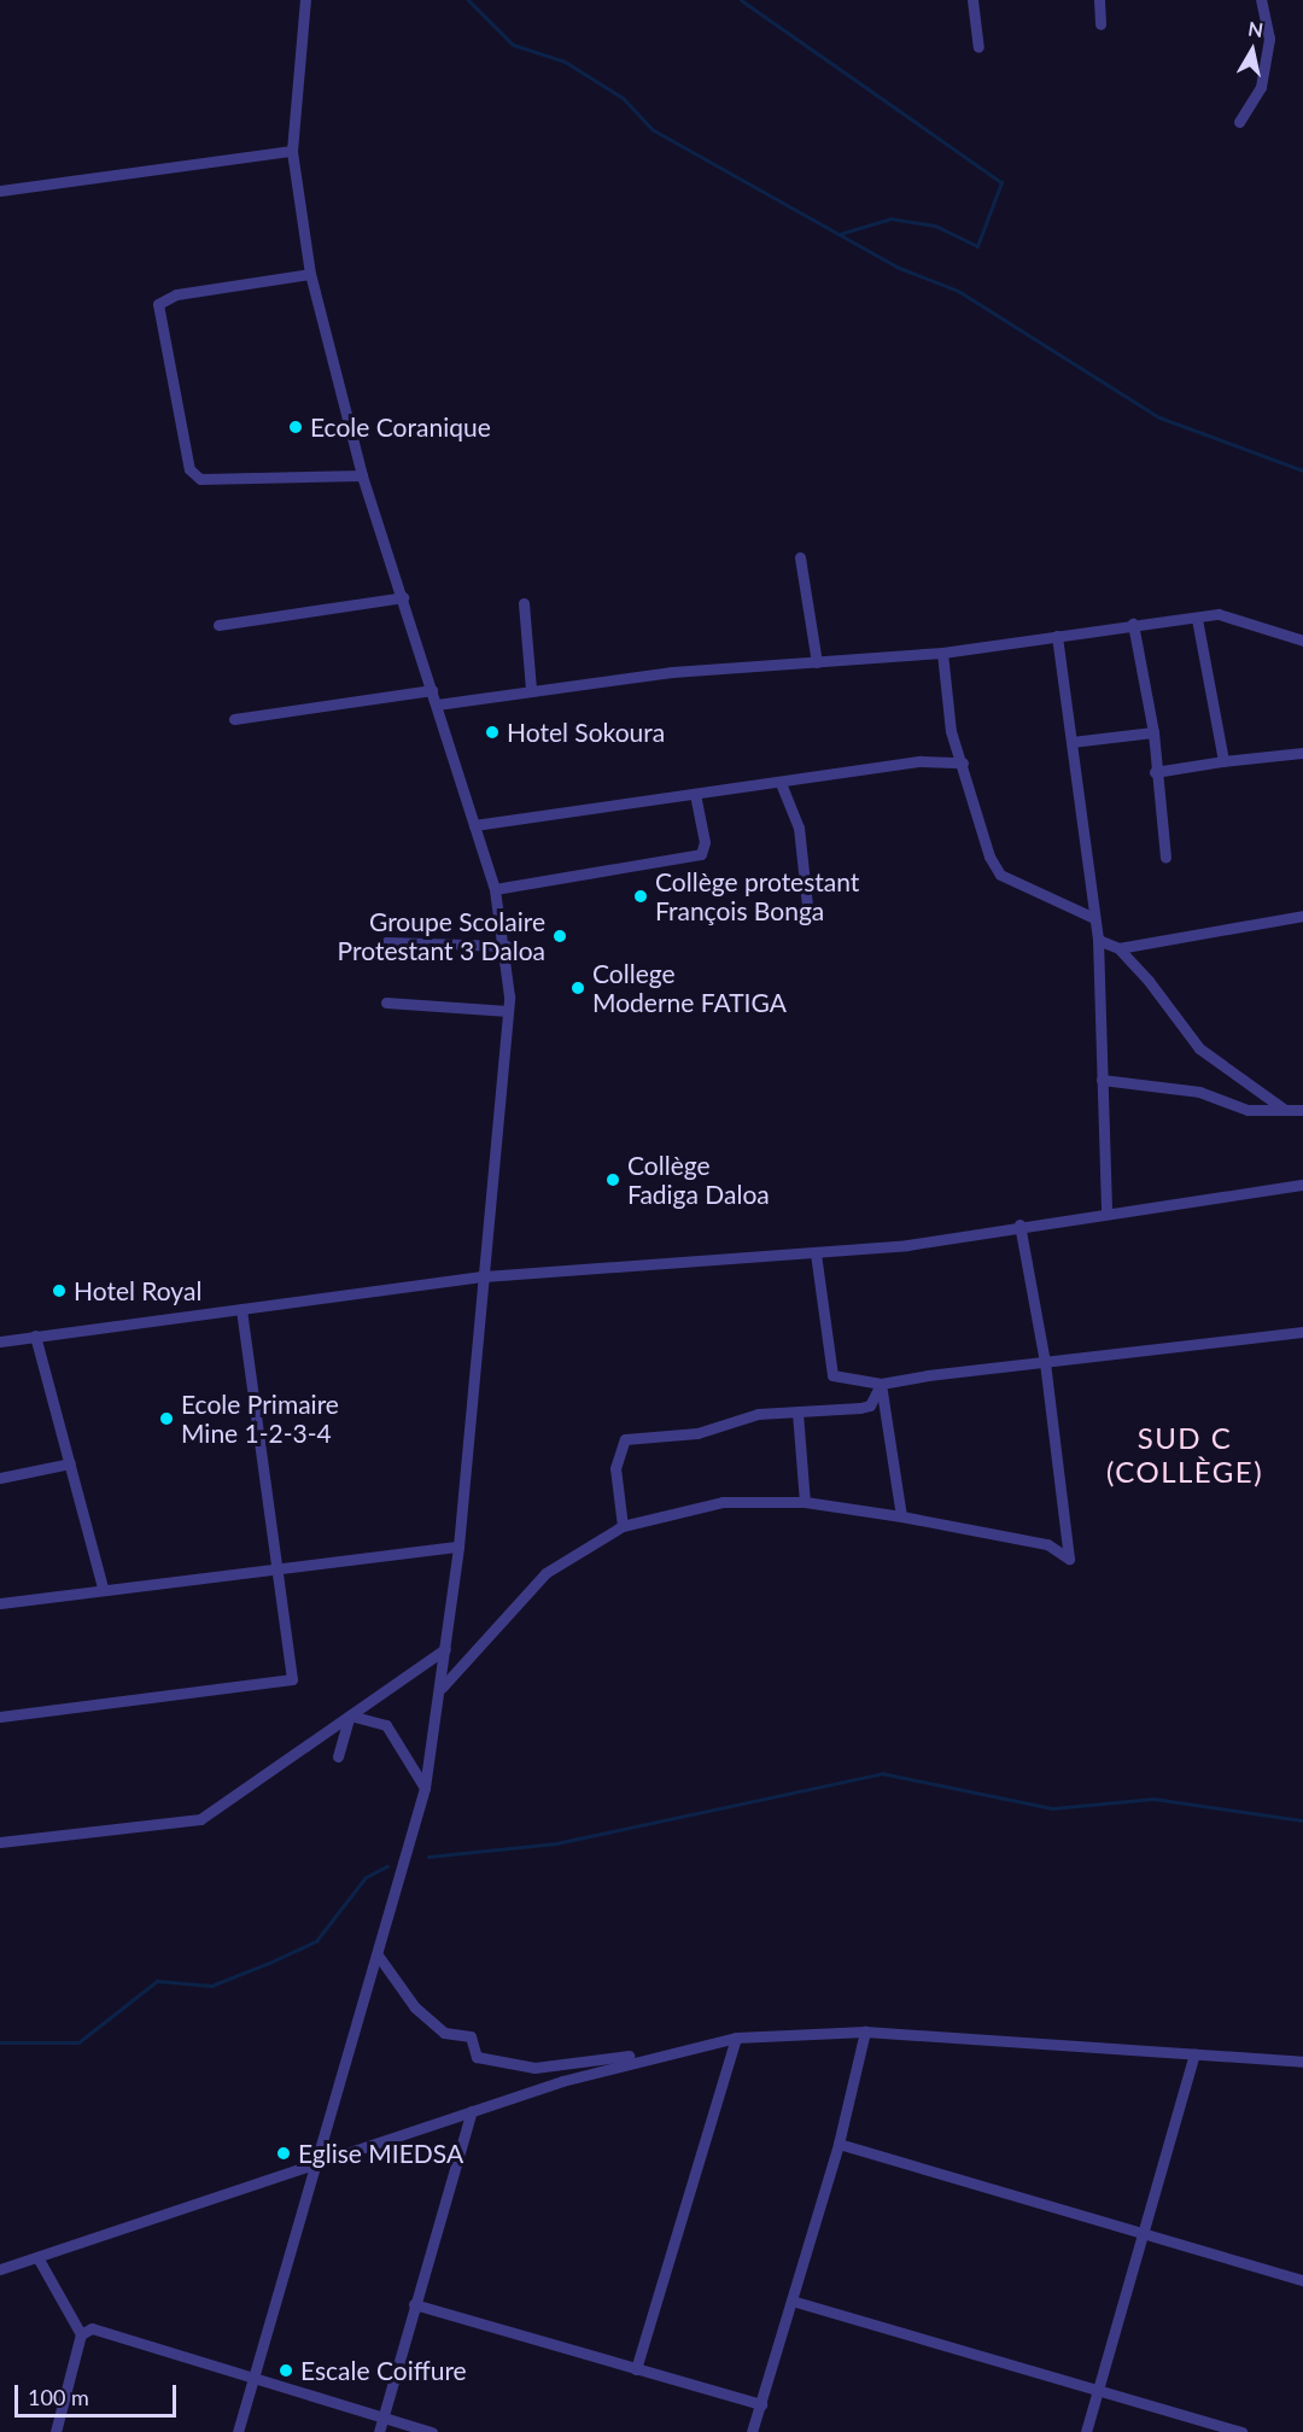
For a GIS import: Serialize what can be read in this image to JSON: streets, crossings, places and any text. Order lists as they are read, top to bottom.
{
  "districts": ["SUD C (COLLÈGE)"],
  "places": [
    "Ecole Coranique",
    "Hotel Sokoura",
    "Collège protestant François Bonga",
    "Groupe Scolaire Protestant 3 Daloa",
    "College Moderne FATIGA",
    "Collège Fadiga Daloa",
    "Hotel Royal",
    "Ecole Primaire Mine 1-2-3-4",
    "Eglise MIEDSA",
    "Escale Coiffure"
  ],
  "scale_bar": "100 m",
  "north": "top"
}
